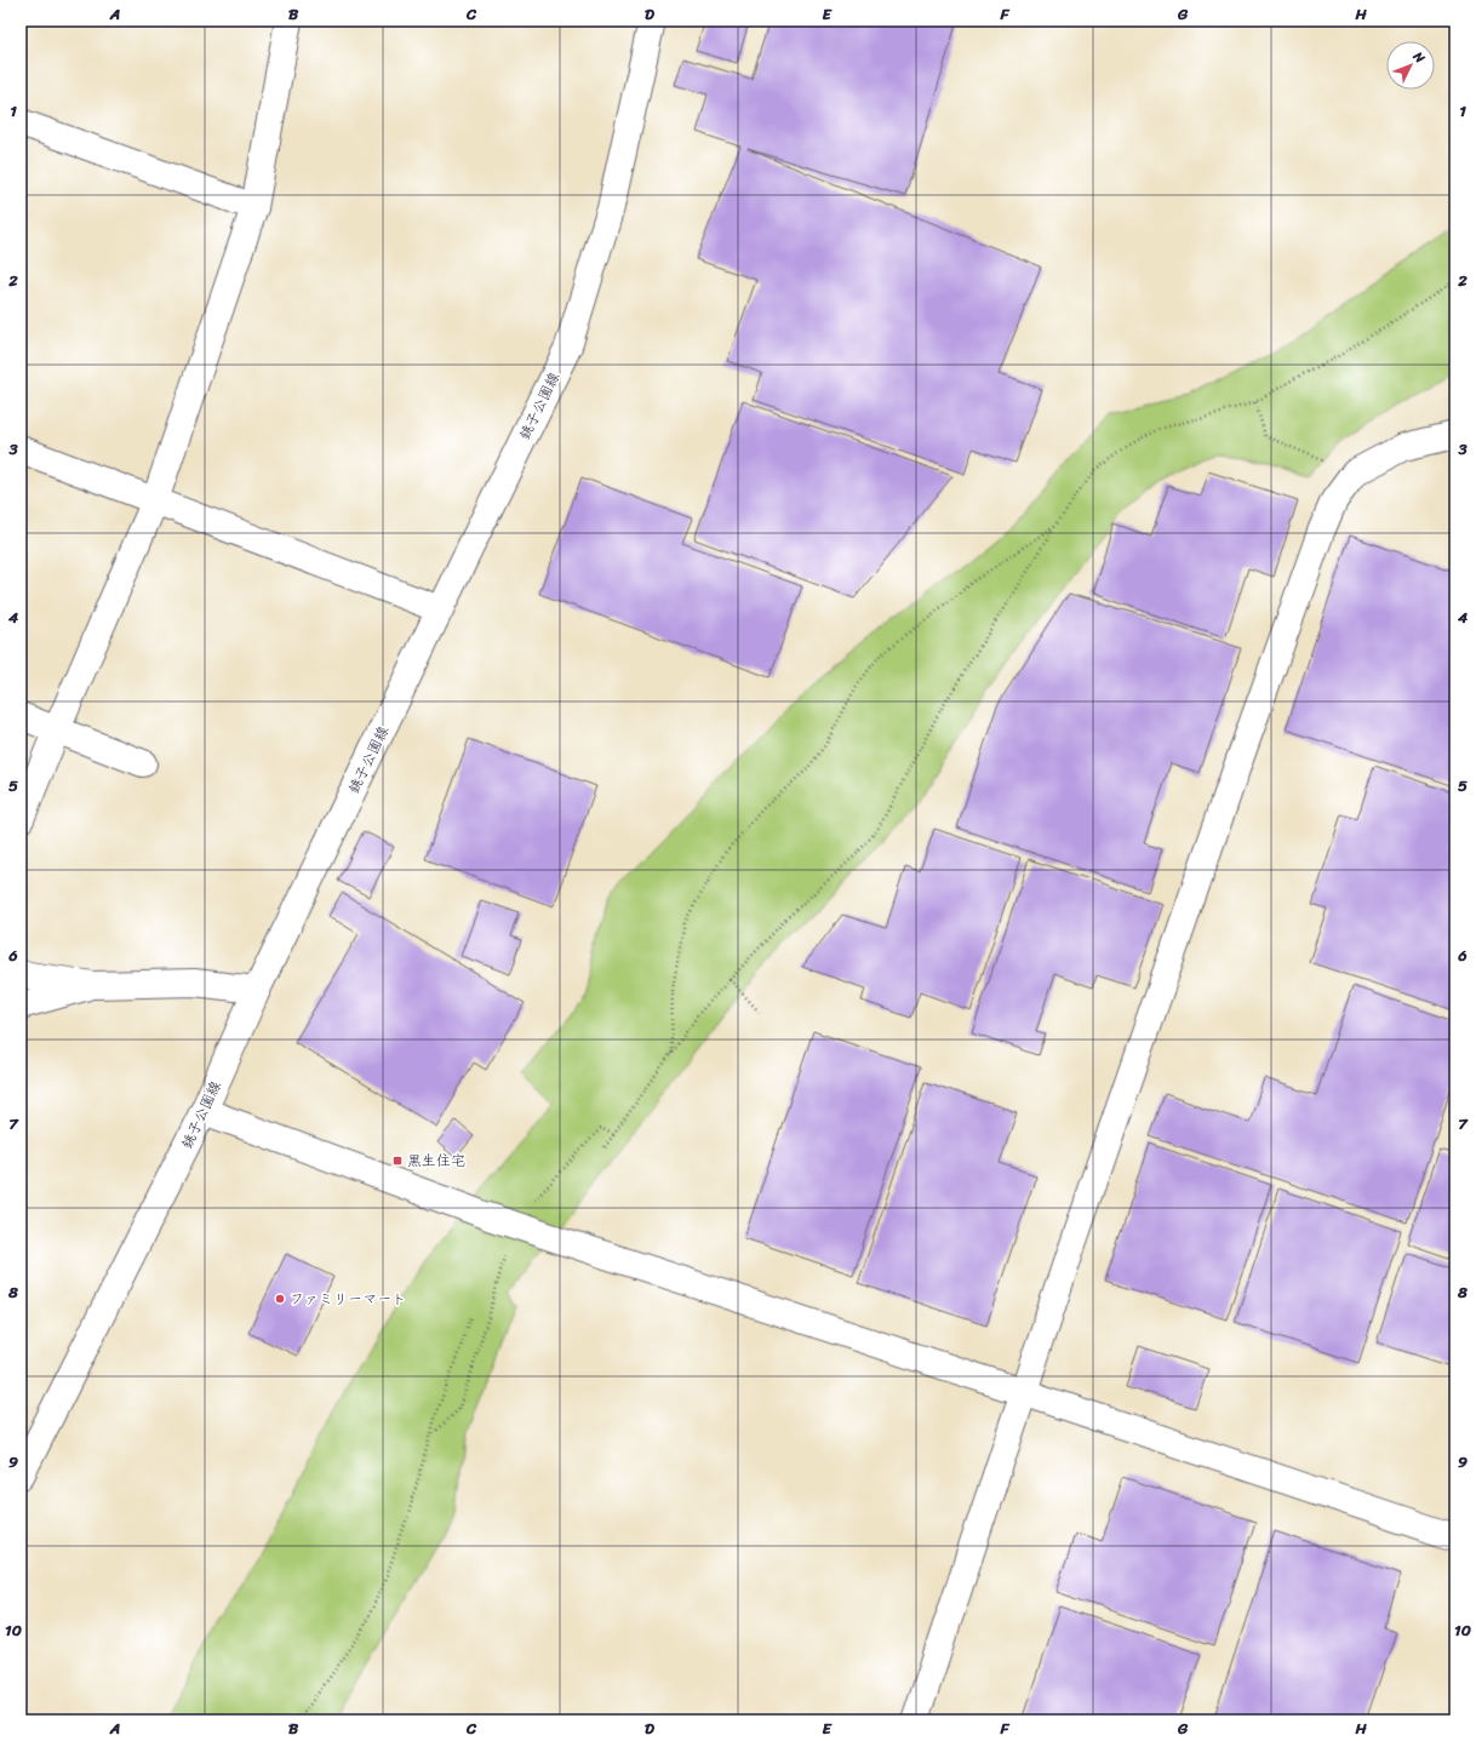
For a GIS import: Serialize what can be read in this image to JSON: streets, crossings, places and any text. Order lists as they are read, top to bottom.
{
  "streets": {
    "street": ["銚子公園線"]
  },
  "places": {
    "transit": ["黒生住宅"],
    "other": ["ファミリーマート"]
  },
  "north": "top right",
  "grid": {
    "columns": [
      "A",
      "B",
      "C",
      "D",
      "E",
      "F",
      "G",
      "H"
    ],
    "rows": [
      "1",
      "2",
      "3",
      "4",
      "5",
      "6",
      "7",
      "8",
      "9",
      "10"
    ]
  }
}
